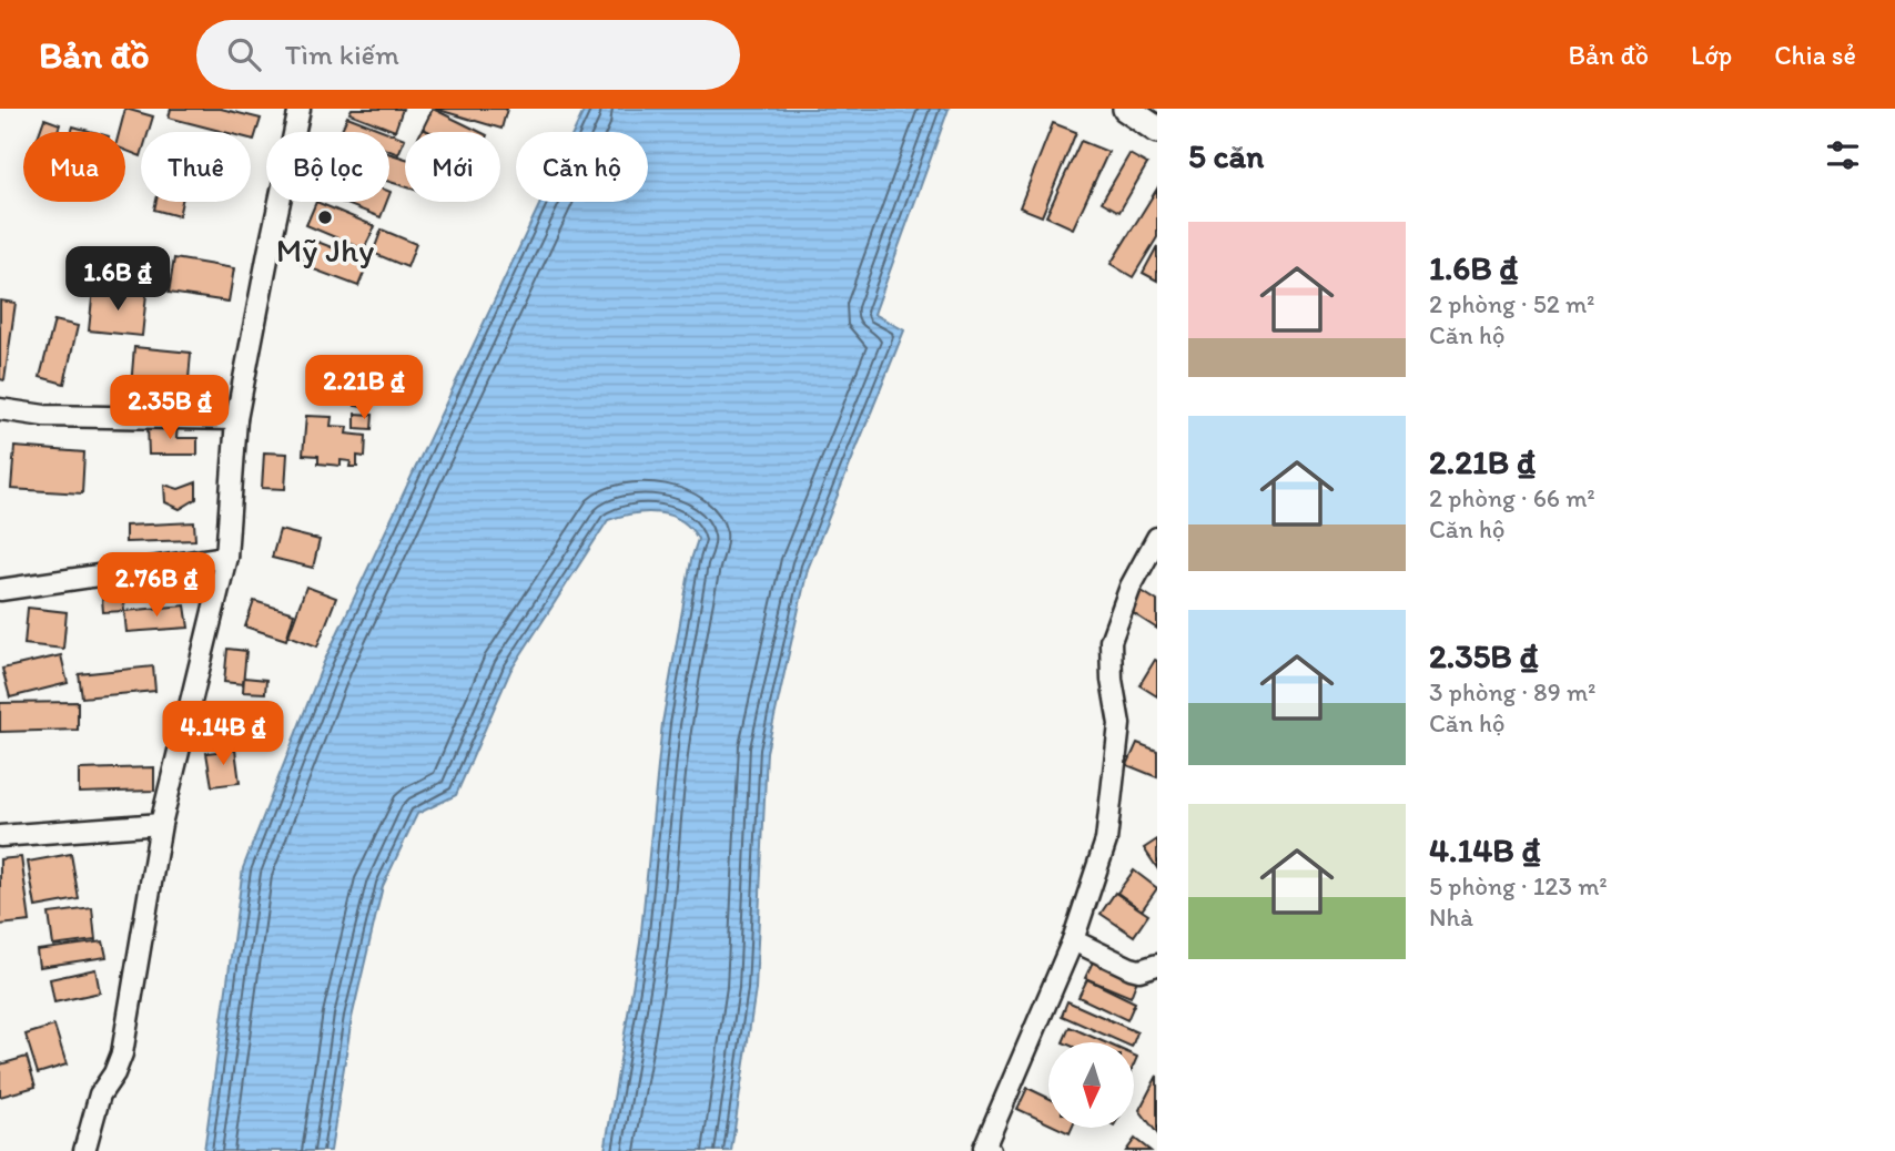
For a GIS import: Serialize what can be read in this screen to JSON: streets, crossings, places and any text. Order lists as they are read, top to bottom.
{
  "places": ["Mỹ Jhy"],
  "north": "bottom",
  "page": {
    "header": "Bản đồ",
    "search": "Tìm kiếm",
    "nav": ["Bản đồ", "Lớp", "Chia sẻ"],
    "heading": "5 căn",
    "chip": [
      "Mua",
      "Thuê",
      "Bộ lọc",
      "Mới",
      "Căn hộ"
    ],
    "list": [
      {
        "name": "1.6B ₫",
        "note": "2 phòng · 52 m² · Căn hộ"
      },
      {
        "name": "2.21B ₫",
        "note": "2 phòng · 66 m² · Căn hộ"
      },
      {
        "name": "2.35B ₫",
        "note": "3 phòng · 89 m² · Căn hộ"
      },
      {
        "name": "4.14B ₫",
        "note": "5 phòng · 123 m² · Nhà"
      }
    ],
    "price": [
      "1.6B ₫",
      "2.21B ₫",
      "2.35B ₫",
      "2.76B ₫",
      "4.14B ₫"
    ]
  }
}
